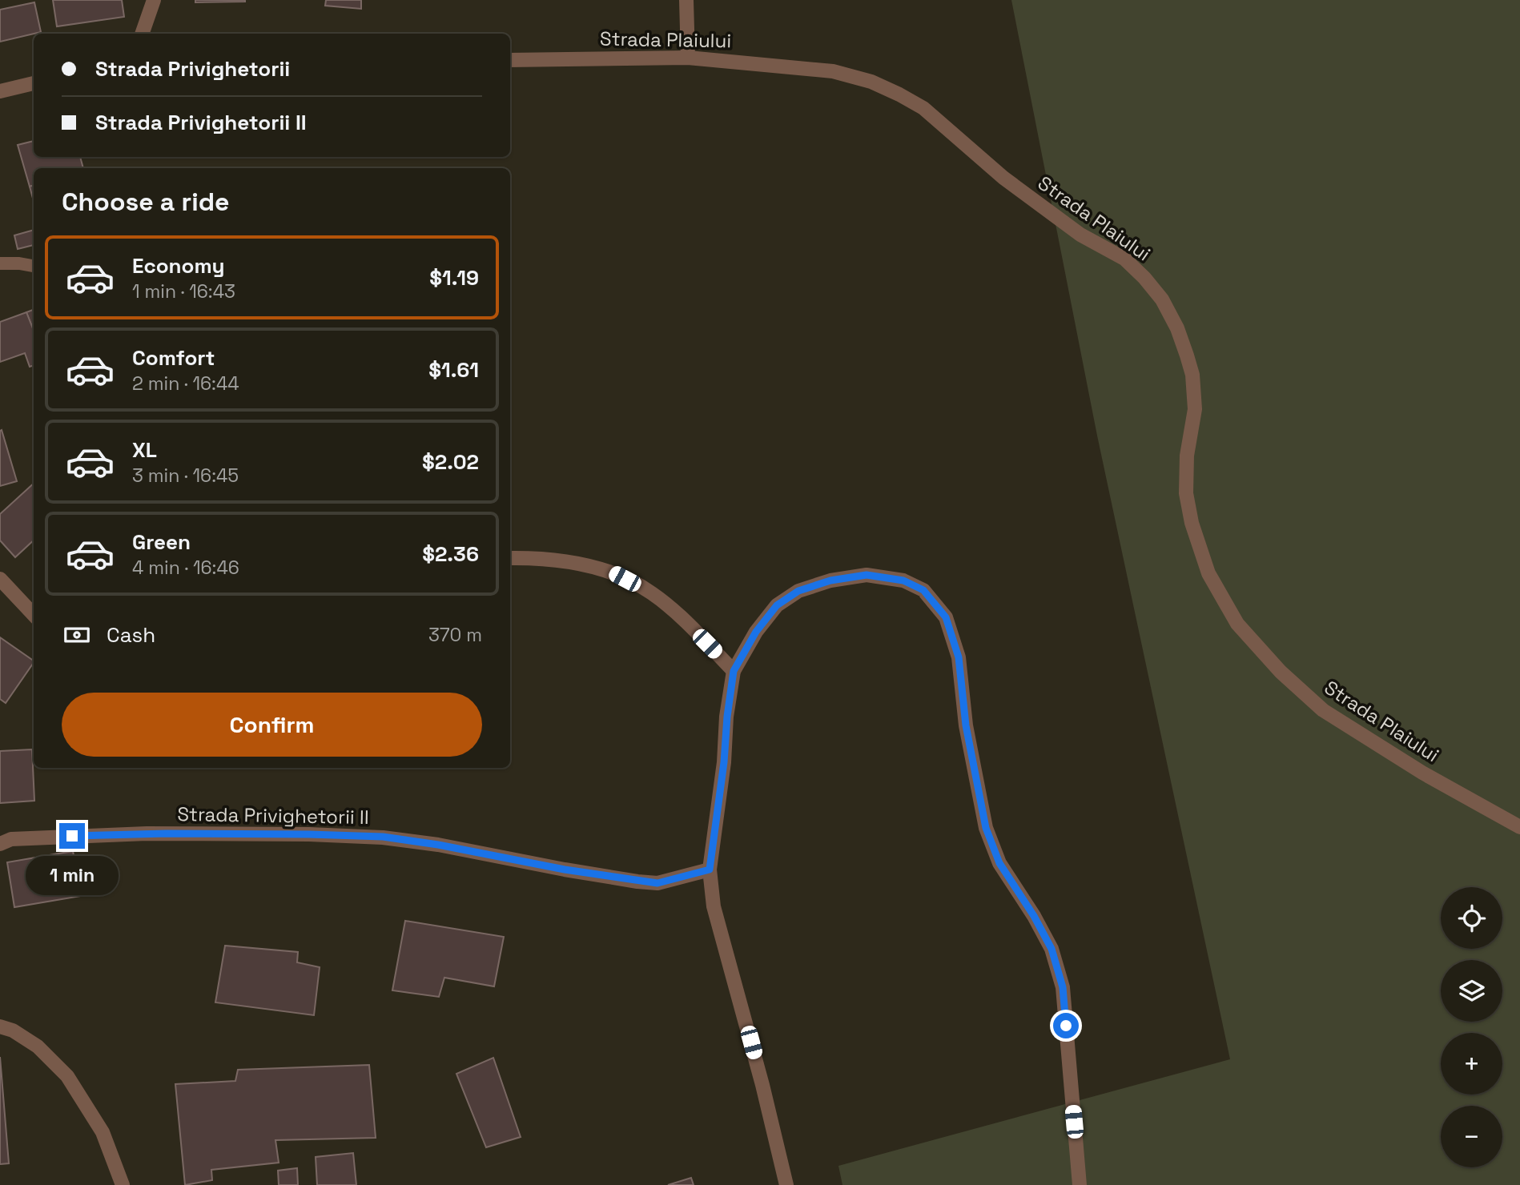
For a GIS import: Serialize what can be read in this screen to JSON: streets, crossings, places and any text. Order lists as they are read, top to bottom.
{
  "streets": {
    "street": ["Strada Plaiului", "Strada Privighetorii II"]
  },
  "page": {
    "banner": ["Strada Privighetorii", "Strada Privighetorii II"],
    "heading": "Choose a ride",
    "list": [
      {
        "name": "Economy",
        "note": "1 min · 16:43",
        "value": "$1.19"
      },
      {
        "name": "Comfort",
        "note": "2 min · 16:44",
        "value": "$1.61"
      },
      {
        "name": "XL",
        "note": "3 min · 16:45",
        "value": "$2.02"
      },
      {
        "name": "Green",
        "note": "4 min · 16:46",
        "value": "$2.36"
      }
    ],
    "pay": ["Cash", "370 m"],
    "buttons": "Confirm",
    "bubble": "1 min",
    "map_buttons": ["+", "−"]
  }
}
